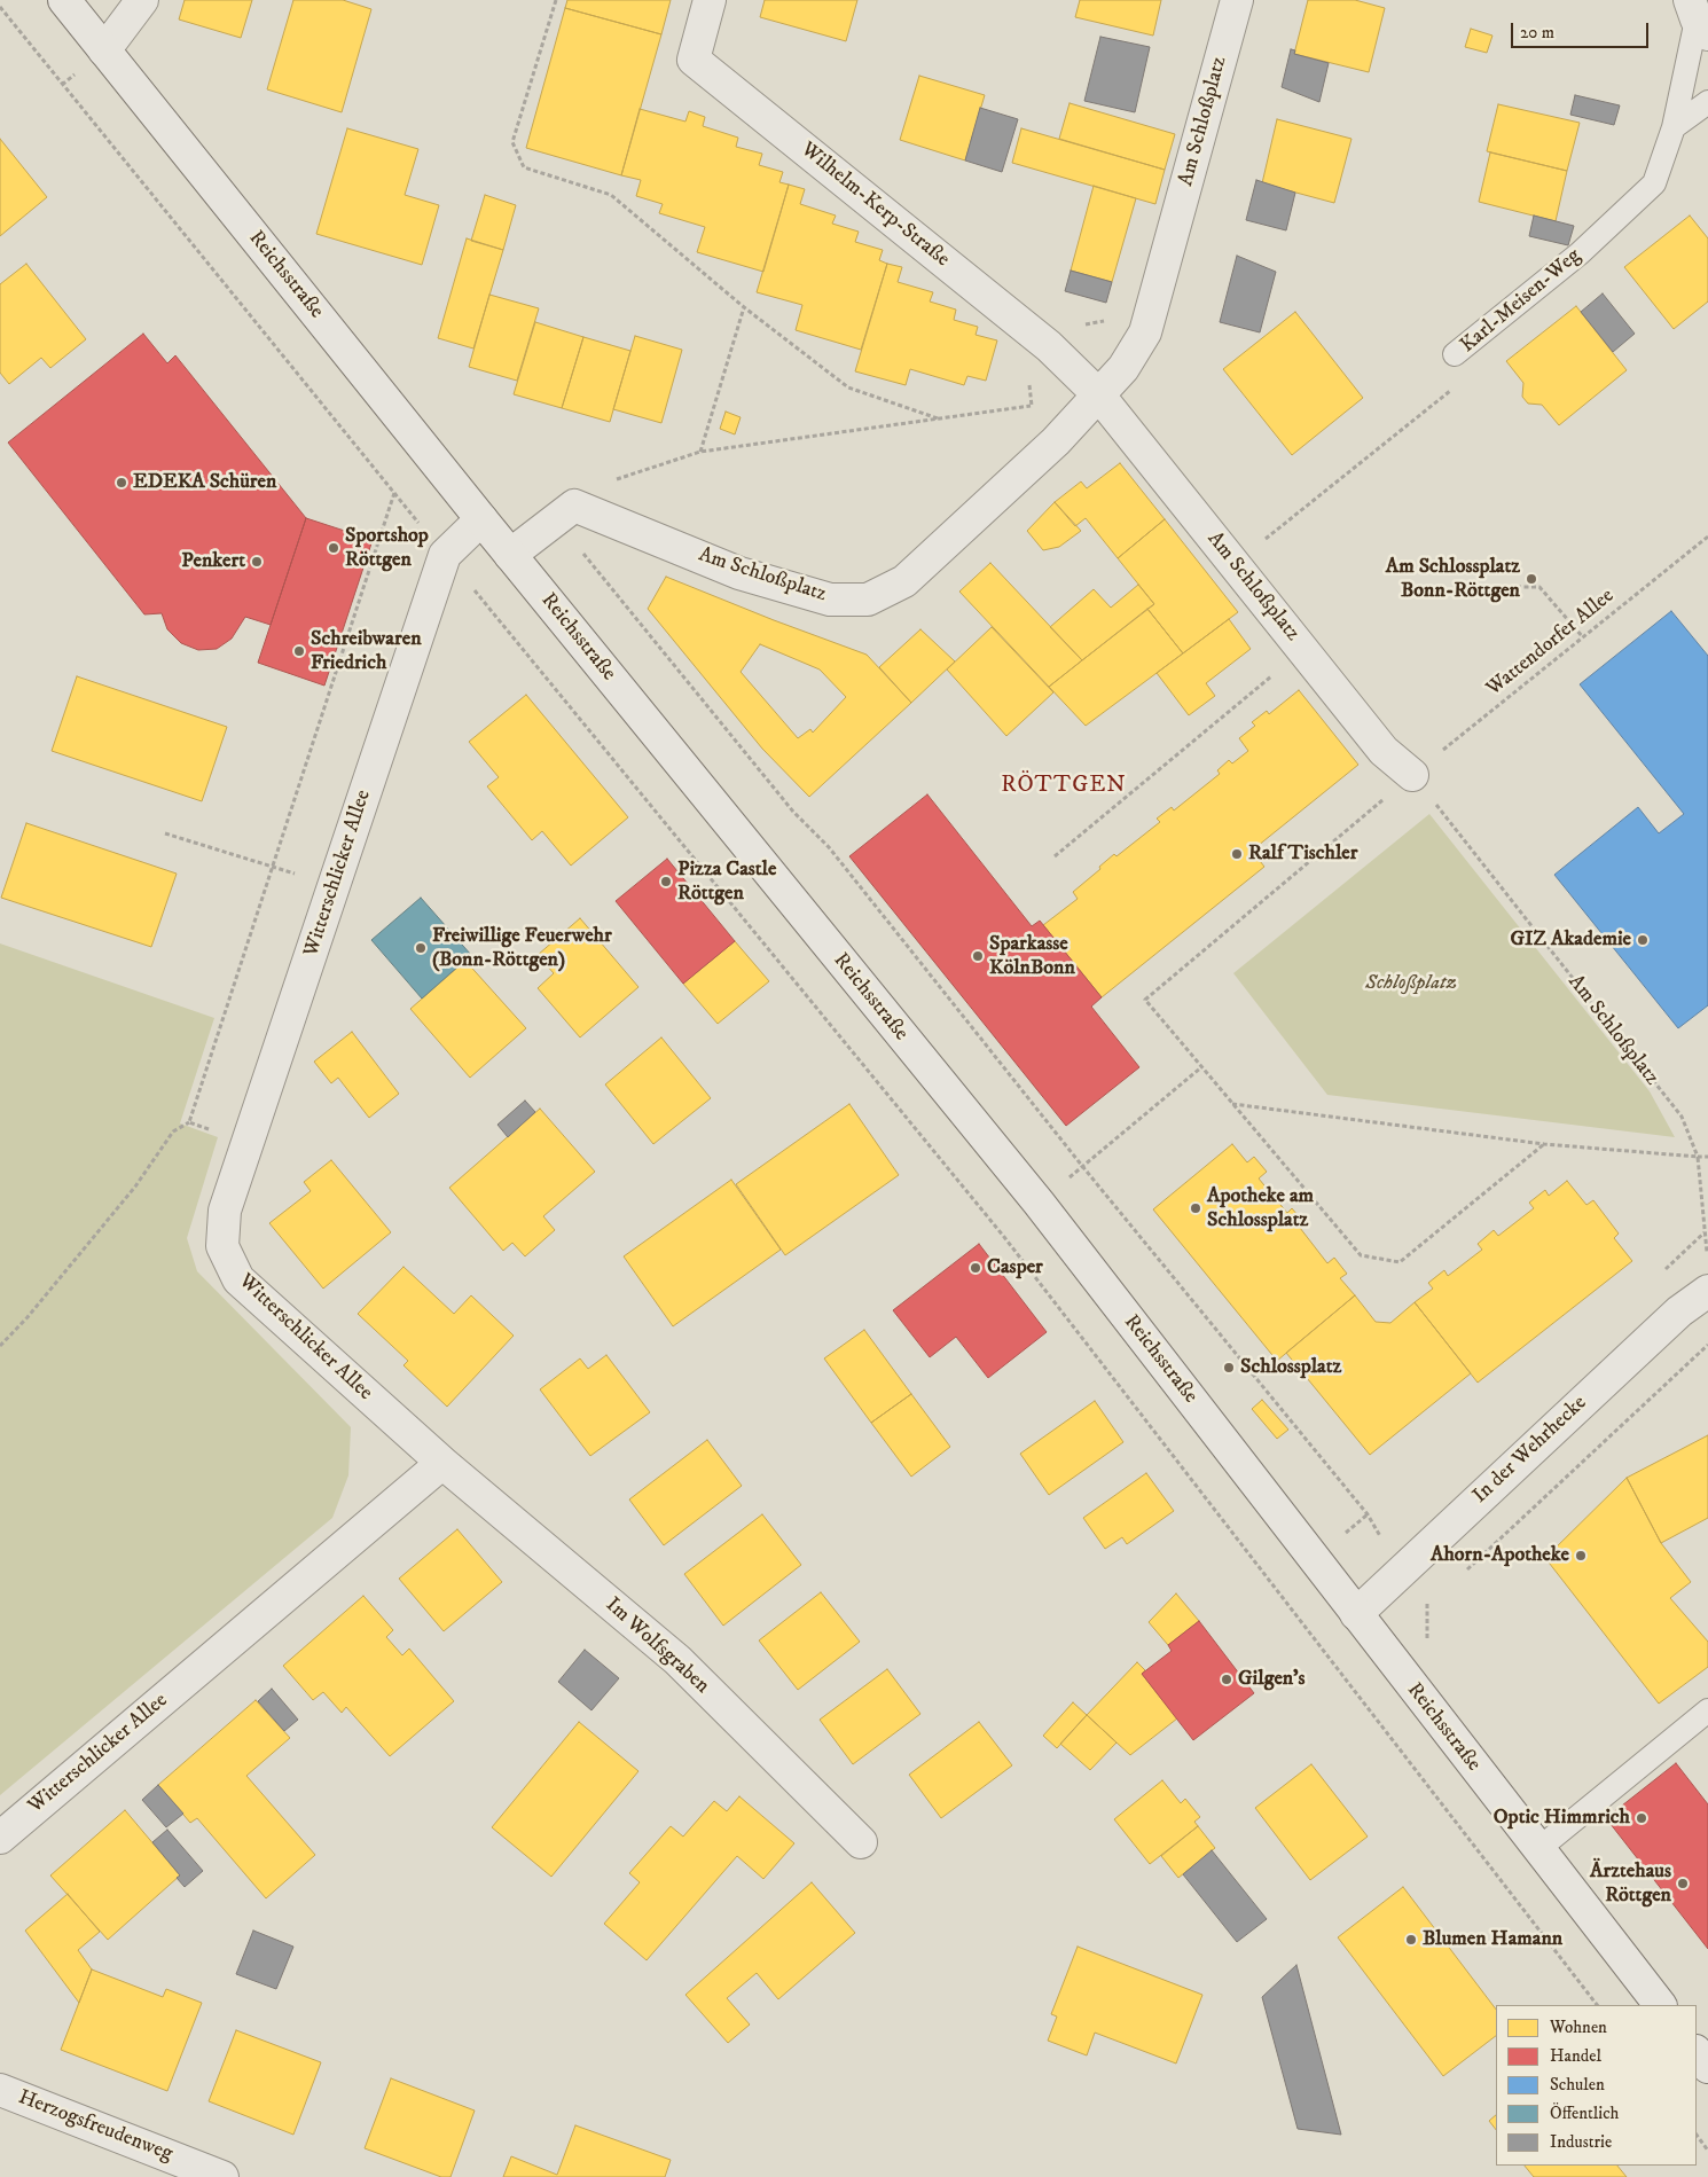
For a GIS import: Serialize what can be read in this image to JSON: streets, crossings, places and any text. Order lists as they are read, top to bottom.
{
  "streets": {
    "street": [
      "Am Schloßplatz",
      "Wilhelm-Kerp-Straße",
      "Reichsstraße",
      "Witterschlicker Allee",
      "In der Wehrhecke",
      "Im Wolfsgraben",
      "Herzogsfreudenweg"
    ],
    "lane": ["Karl-Meisen-Weg"],
    "path": ["Wattendorfer Allee"]
  },
  "crossings": [
    ["Am Schloßplatz", "Wilhelm-Kerp-Straße"],
    ["Am Schloßplatz", "Karl-Meisen-Weg"],
    ["Am Schloßplatz", "Wattendorfer Allee"],
    ["Reichsstraße", "Witterschlicker Allee"],
    ["Reichsstraße", "In der Wehrhecke"],
    ["Witterschlicker Allee", "Im Wolfsgraben"]
  ],
  "districts": ["RÖTTGEN"],
  "parks": ["Schloßplatz"],
  "places": [
    "EDEKA Schüren",
    "Sportshop Röttgen",
    "Penkert",
    "Am Schlossplatz Bonn-Röttgen",
    "Schreibwaren Friedrich",
    "Ralf Tischler",
    "Pizza Castle Röttgen",
    "GIZ Akademie",
    "Freiwillige Feuerwehr (Bonn-Röttgen)",
    "Sparkasse KölnBonn",
    "Apotheke am Schlossplatz",
    "Casper",
    "Schlossplatz",
    "Ahorn-Apotheke",
    "Gilgen's",
    "Optic Himmrich",
    "Ärztehaus Röttgen",
    "Blumen Hamann"
  ],
  "legend": [
    "Wohnen",
    "Handel",
    "Schulen",
    "Öffentlich",
    "Industrie"
  ],
  "scale_bar": "20 m"
}
